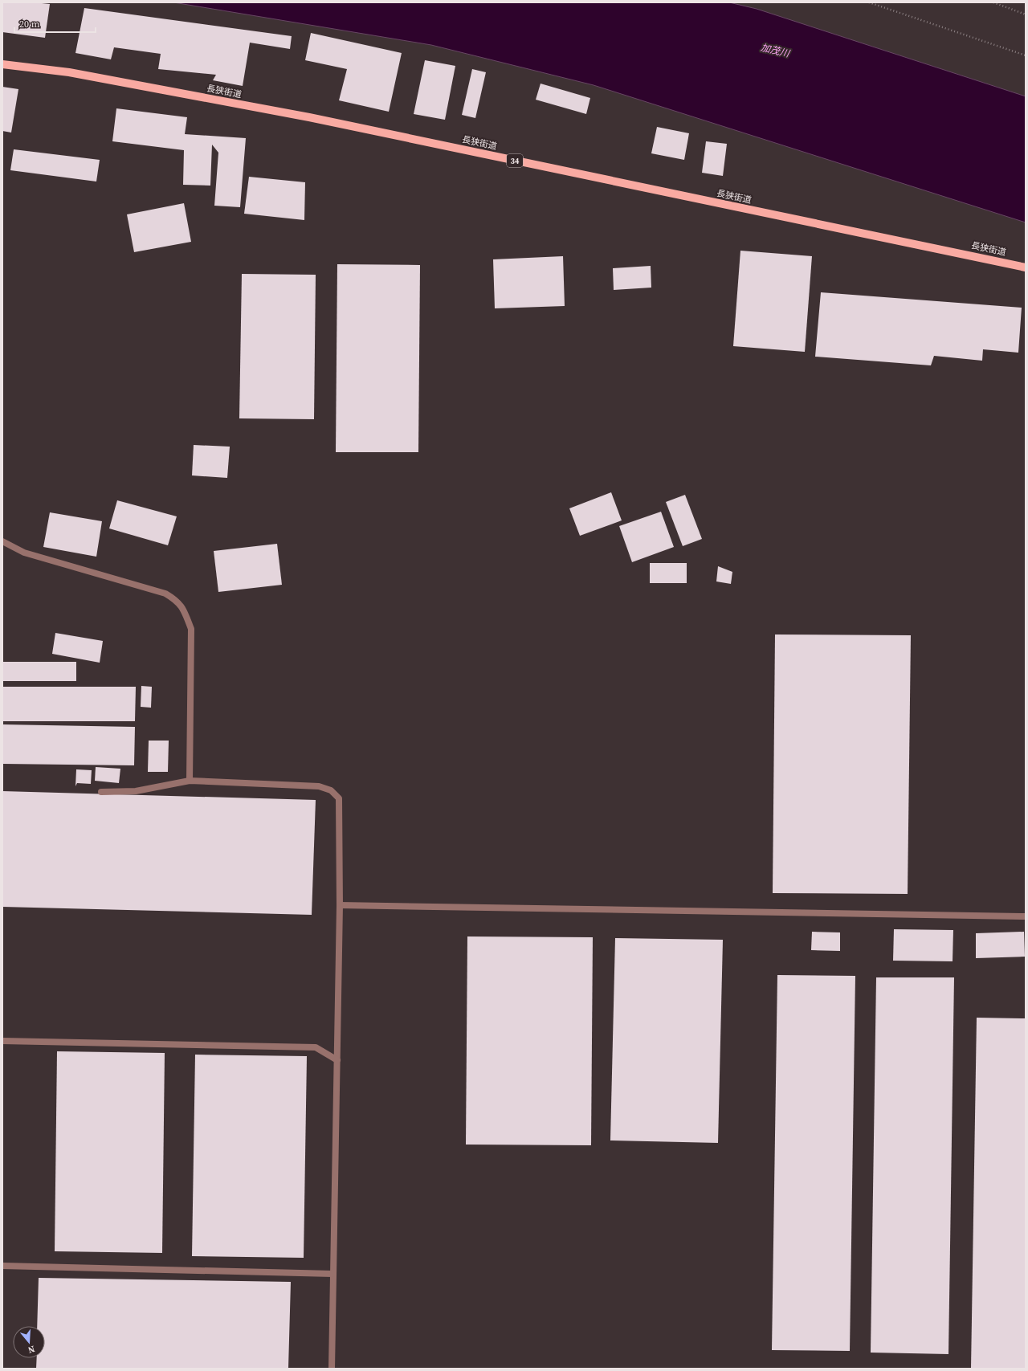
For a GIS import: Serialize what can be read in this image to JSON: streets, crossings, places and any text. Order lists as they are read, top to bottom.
{
  "streets": {
    "main road": ["長狭街道", "34"]
  },
  "water": ["加茂川"],
  "scale_bar": "20 m",
  "north": "bottom"
}
